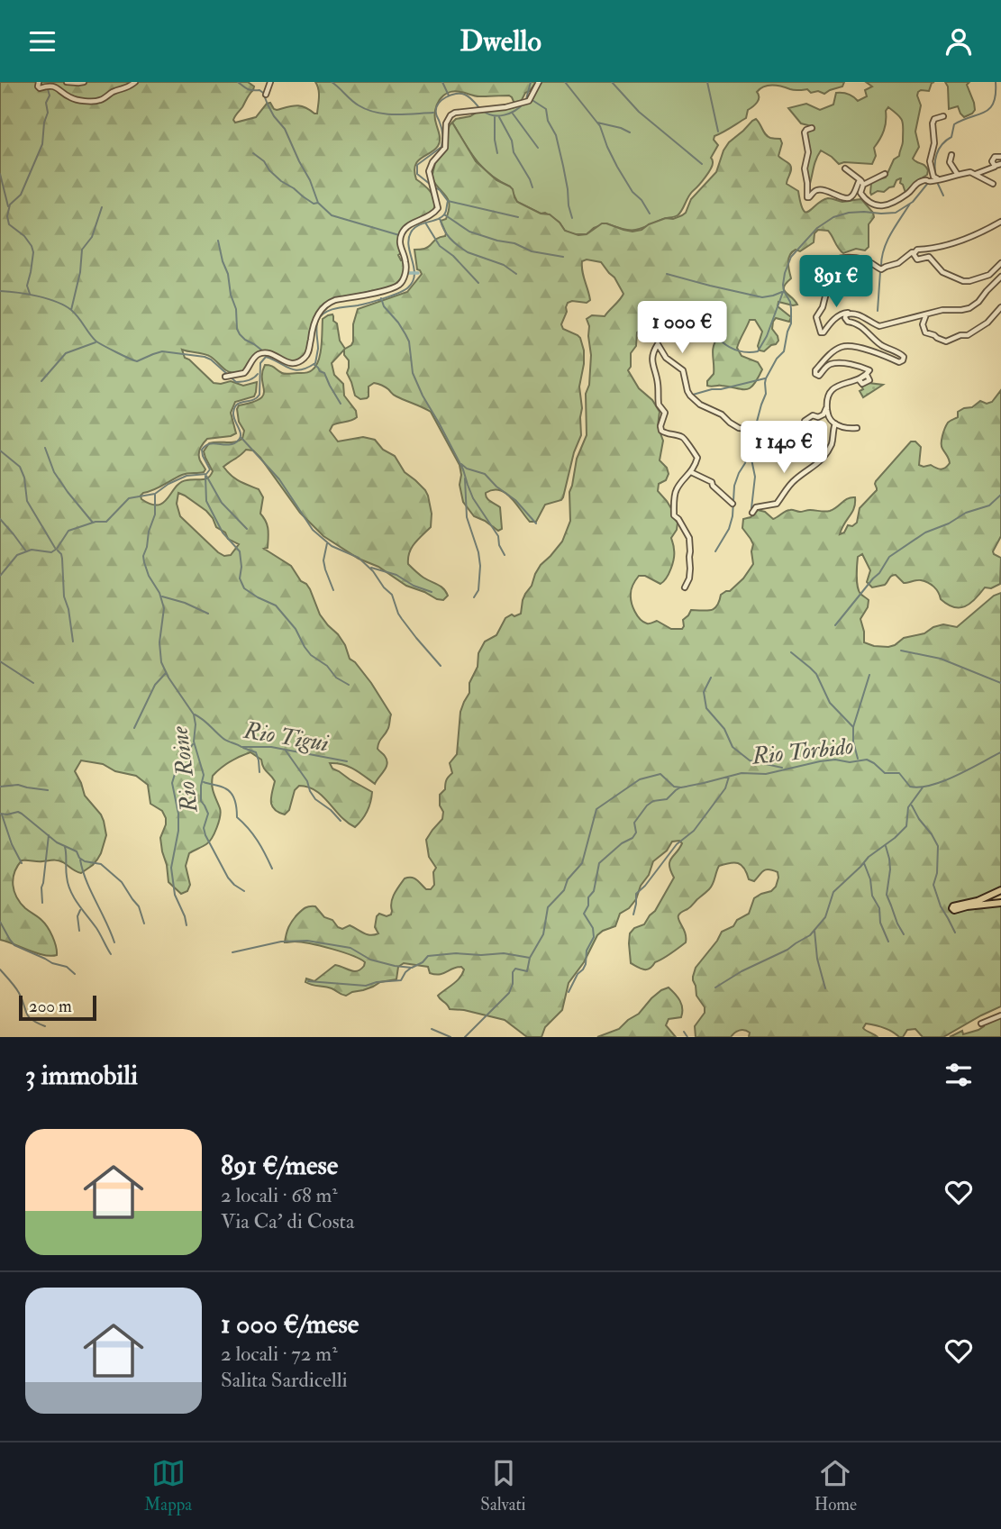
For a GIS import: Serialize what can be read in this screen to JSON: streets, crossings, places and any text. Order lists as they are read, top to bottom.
{
  "water": ["Rio Tigui", "Rio Torbido", "Rio Roine"],
  "scale_bar": "200 m",
  "page": {
    "header": "Dwello",
    "price": ["891 €", "1 000 €", "1 140 €"],
    "scale": "200 m",
    "heading": "3 immobili",
    "list": [
      {
        "name": "891 €/mese",
        "note": "2 locali · 68 m² · Via Ca' di Costa"
      },
      {
        "name": "1 000 €/mese",
        "note": "2 locali · 72 m² · Salita Sardicelli"
      }
    ],
    "tabs": ["Mappa", "Salvati", "Home"]
  }
}
